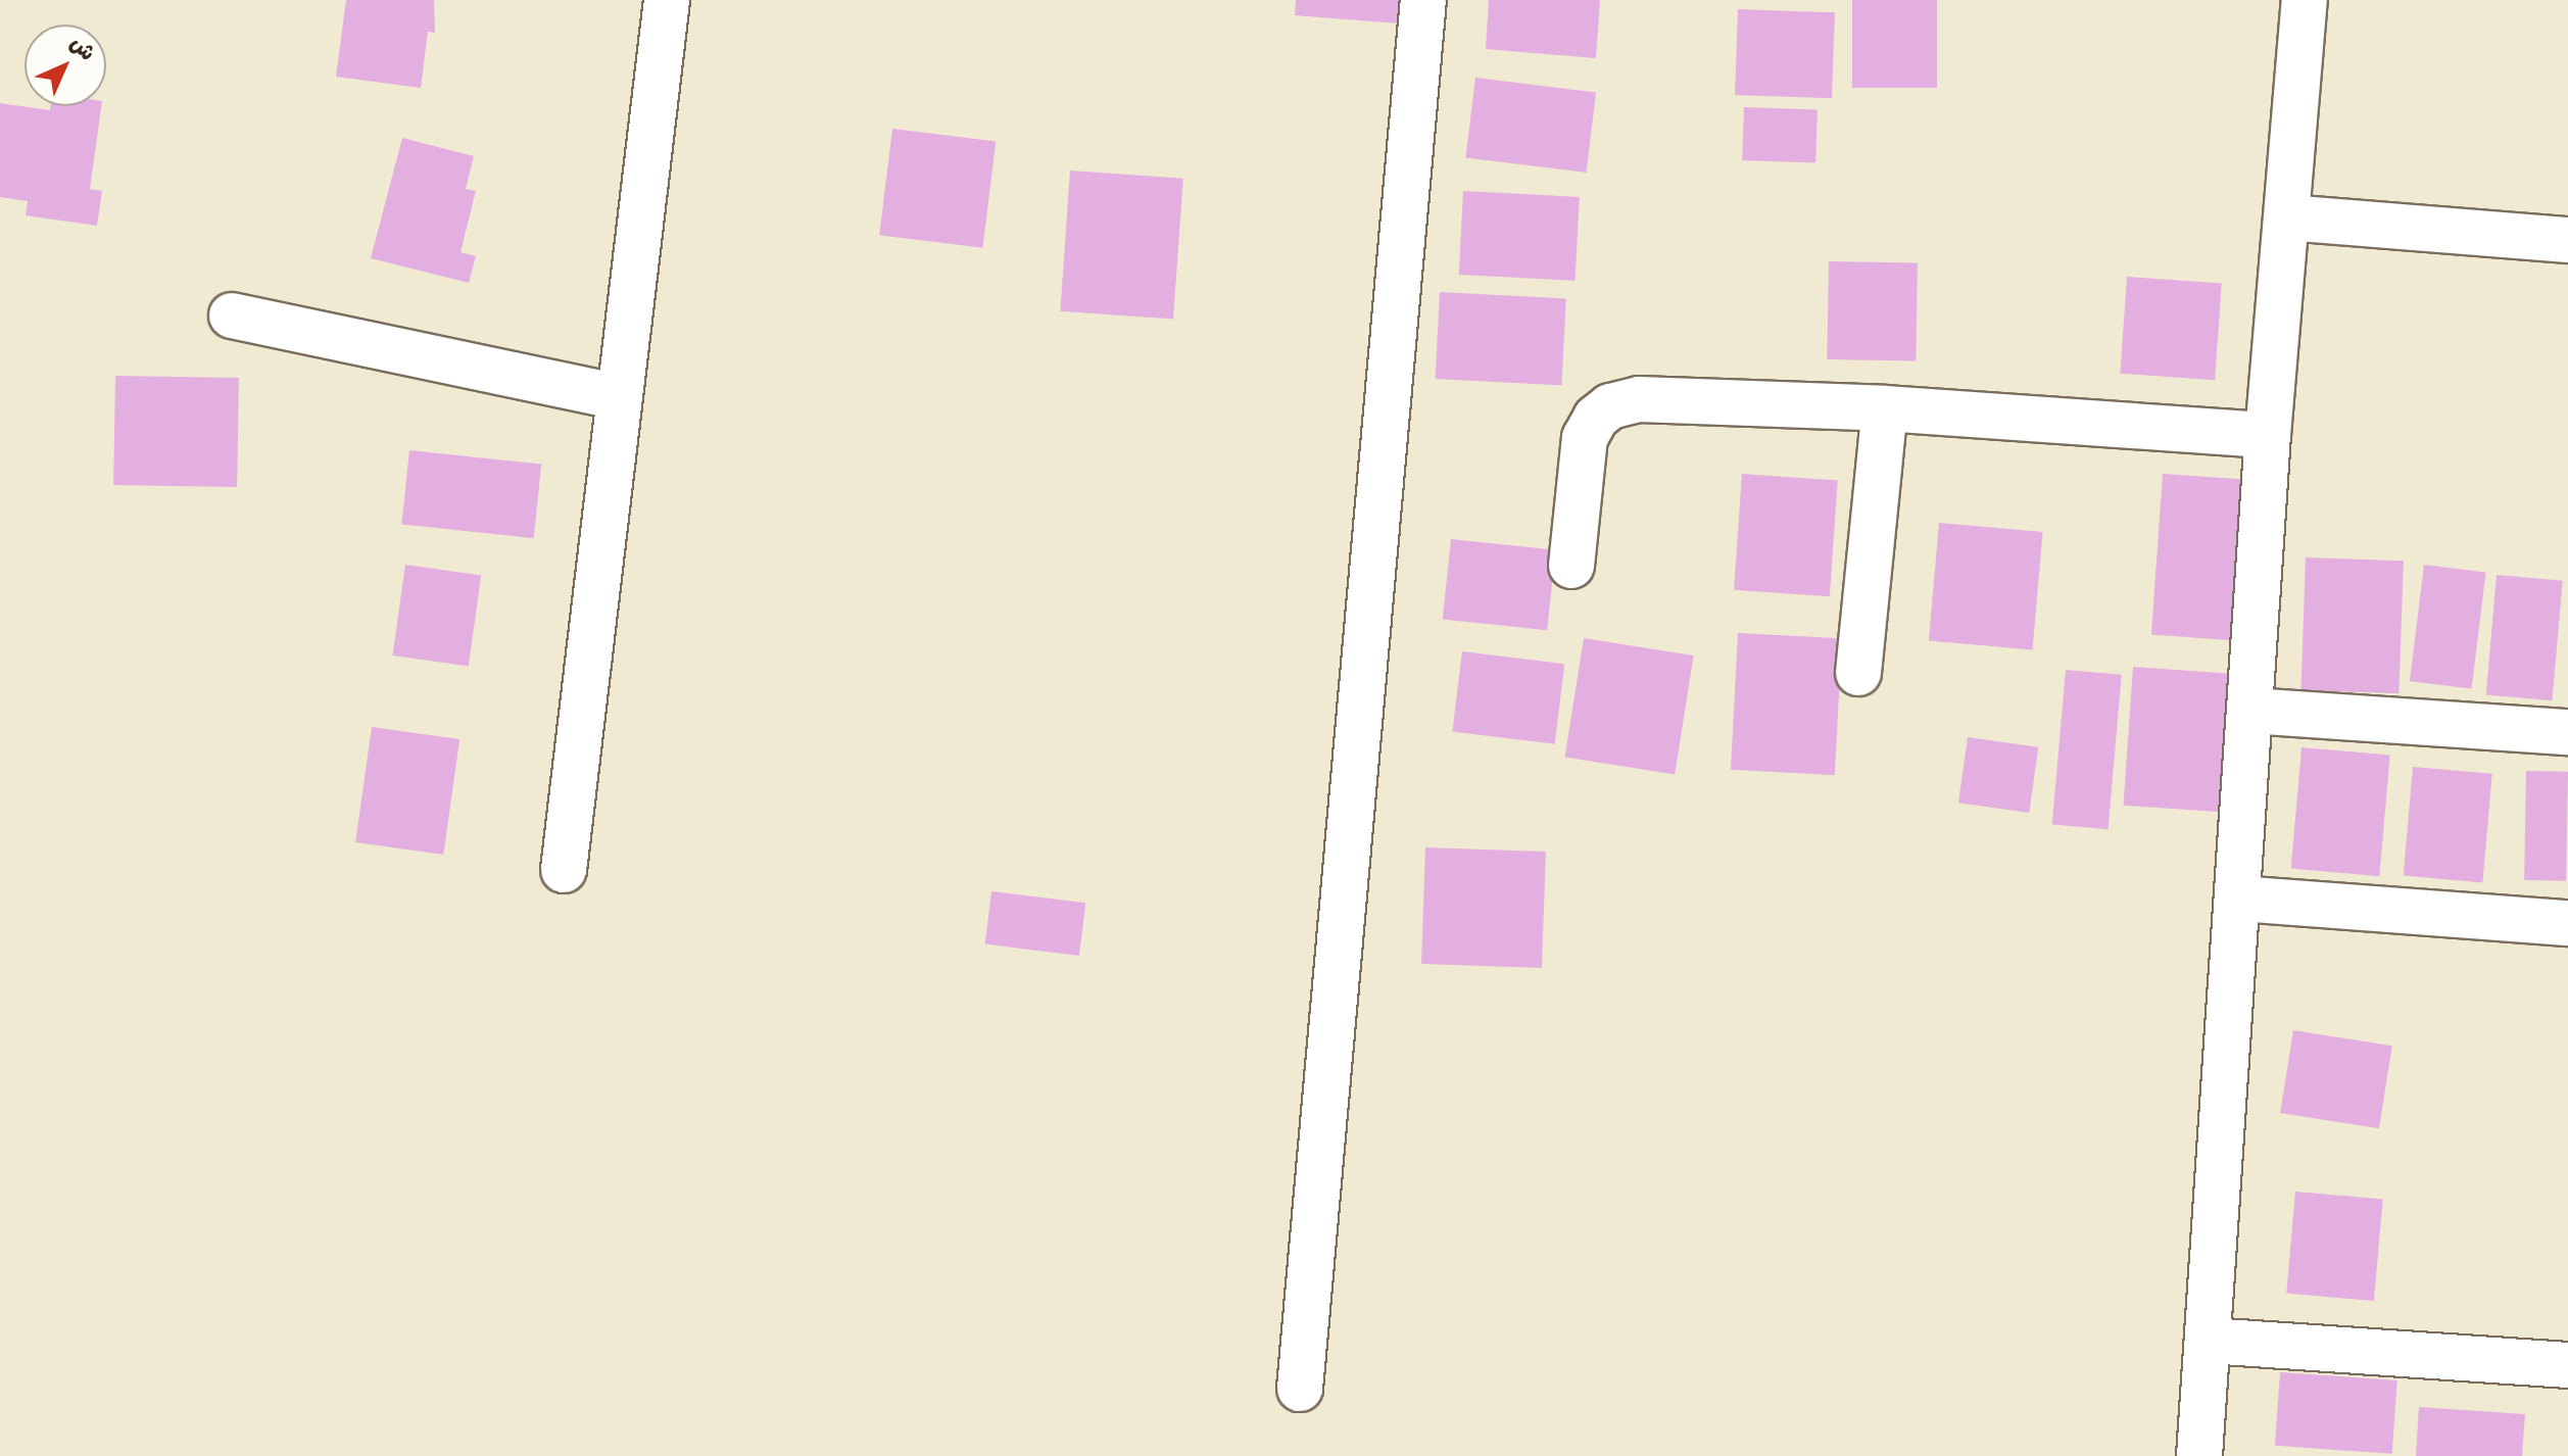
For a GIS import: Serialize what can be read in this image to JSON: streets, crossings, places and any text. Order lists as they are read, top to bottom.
{
  "north": "top right"
}
